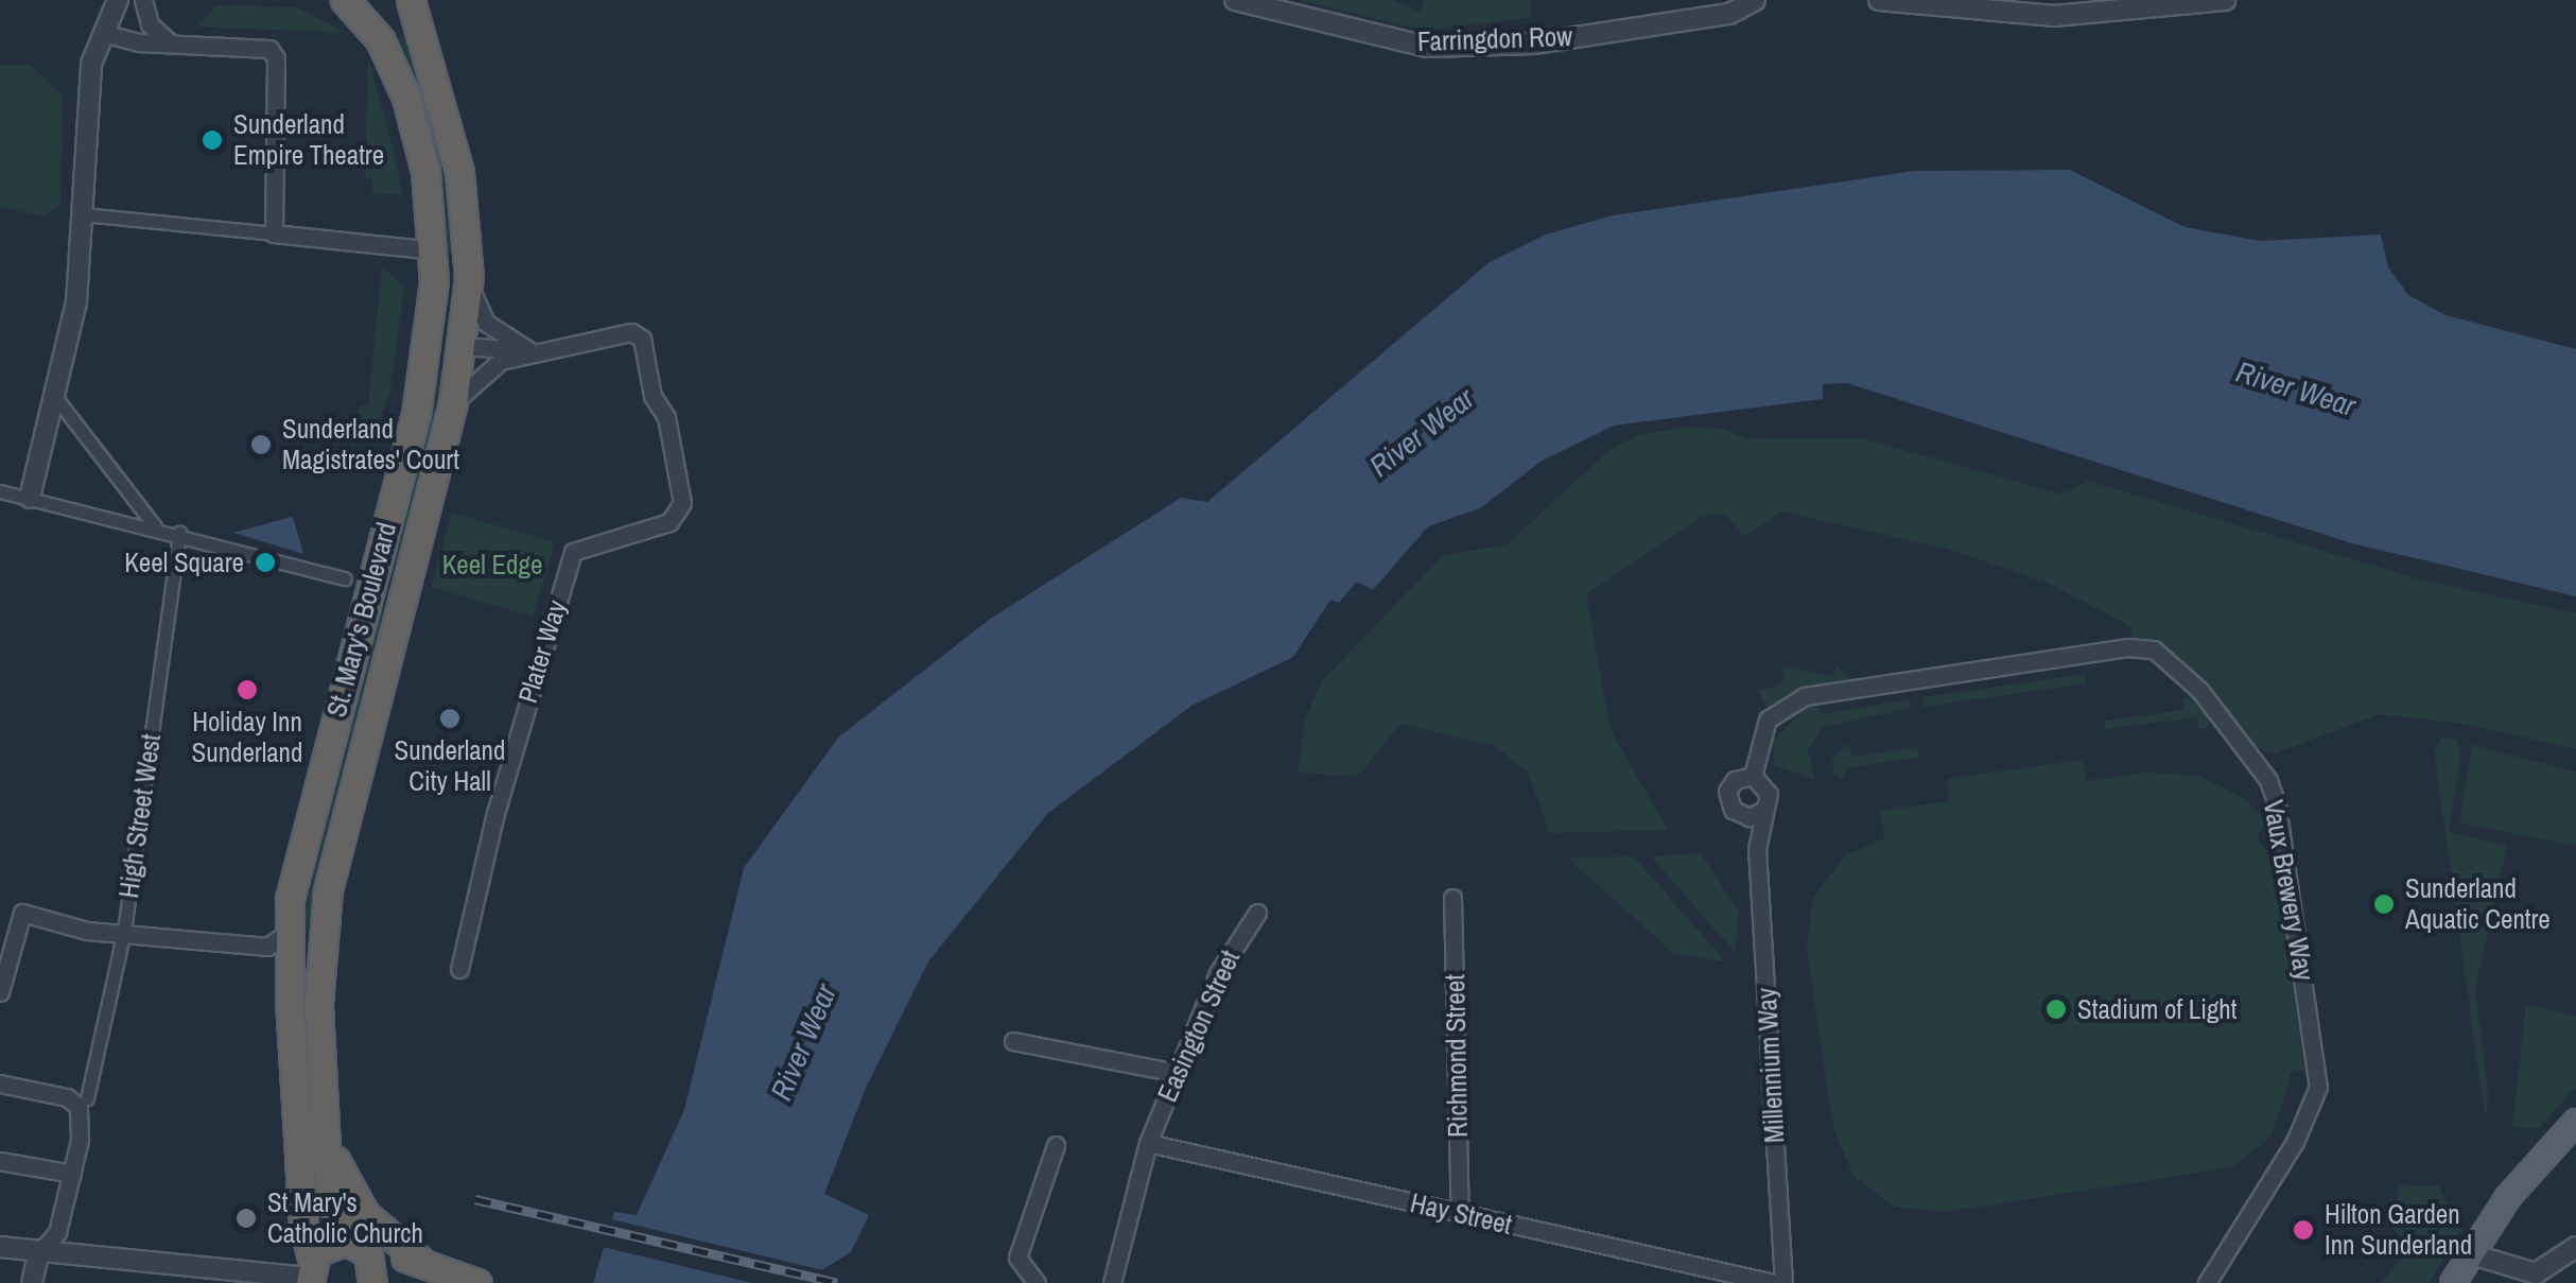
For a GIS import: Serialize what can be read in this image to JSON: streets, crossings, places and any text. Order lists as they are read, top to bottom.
{
  "streets": {
    "highway": ["St. Mary's Boulevard"],
    "street": [
      "Farringdon Row",
      "Plater Way",
      "High Street West",
      "Vaux Brewery Way",
      "Easington Street",
      "Richmond Street",
      "Millennium Way",
      "Hay Street"
    ]
  },
  "crossings": [
    ["Vaux Brewery Way", "Millennium Way"],
    ["Easington Street", "Hay Street"],
    ["Richmond Street", "Hay Street"]
  ],
  "water": ["River Wear"],
  "parks": ["Keel Edge"],
  "places": [
    "Sunderland Empire Theatre",
    "Sunderland Magistrates' Court",
    "Keel Square",
    "Holiday Inn Sunderland",
    "Sunderland City Hall",
    "Sunderland Aquatic Centre",
    "Stadium of Light",
    "St Mary's Catholic Church",
    "Hilton Garden Inn Sunderland"
  ]
}
